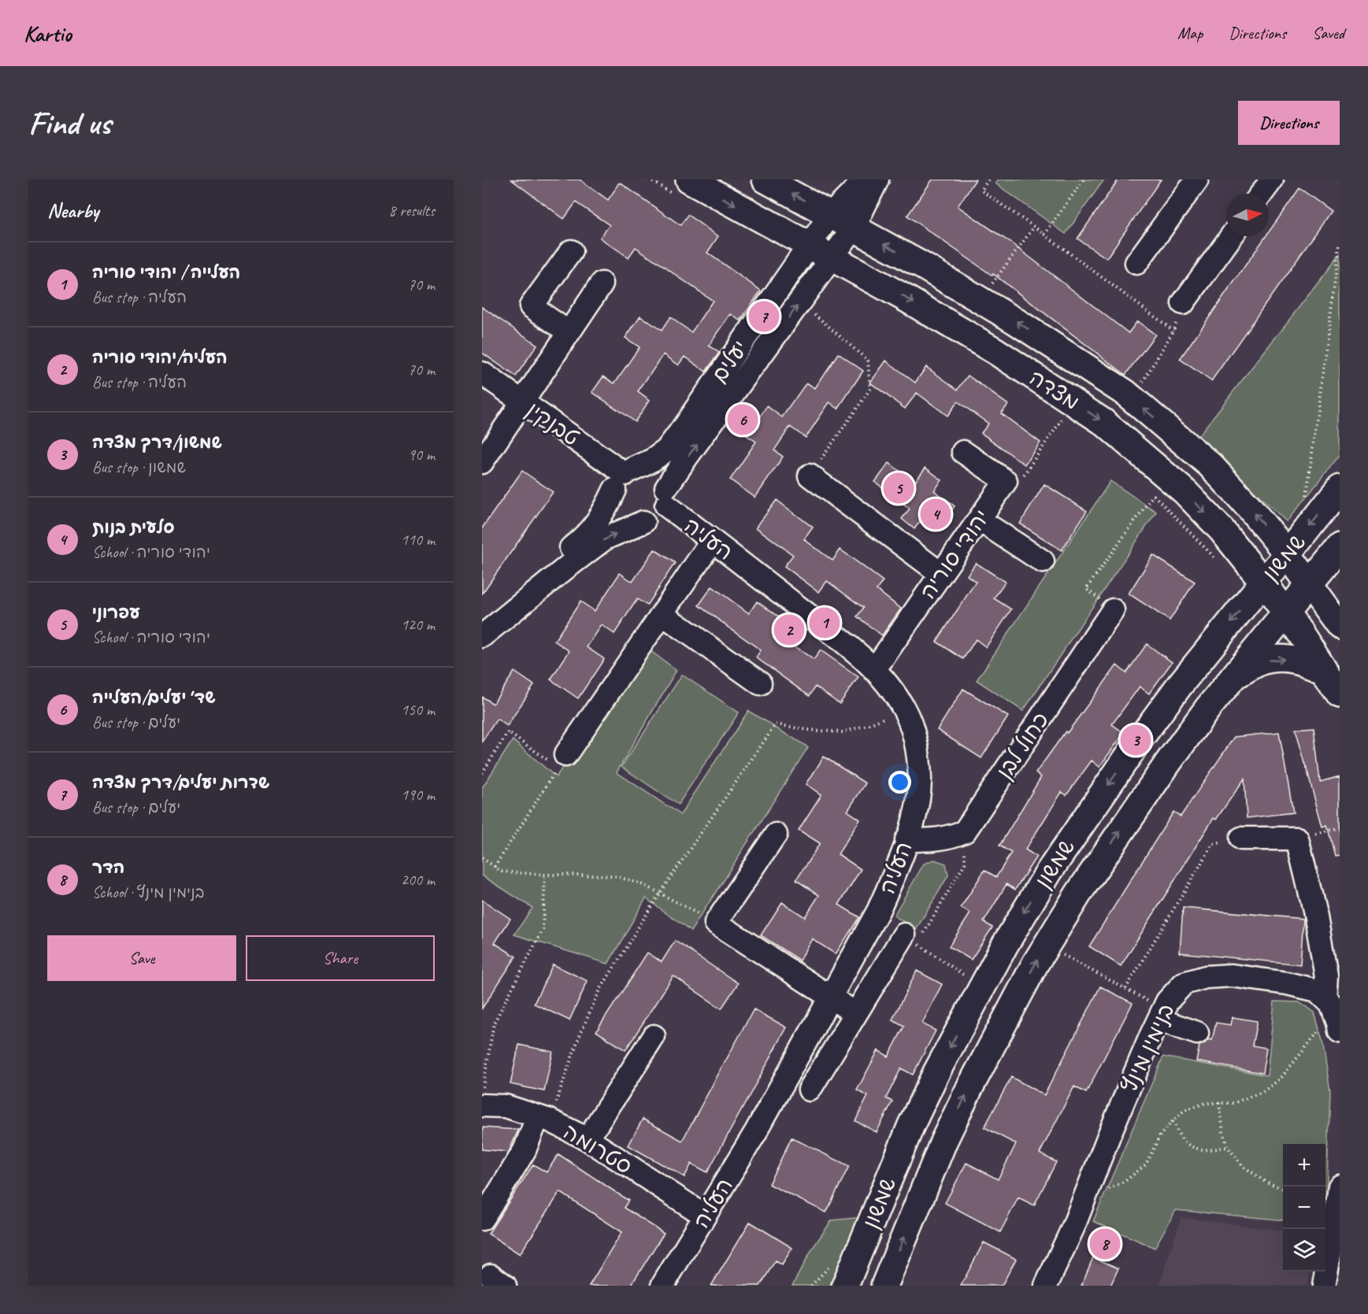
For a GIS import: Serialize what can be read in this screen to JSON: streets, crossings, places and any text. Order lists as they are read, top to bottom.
{
  "streets": {
    "main road": ["מצדה", "שמשון"],
    "street": [
      "יעלים",
      "טבנקין",
      "העליה",
      "יהודי סוריה",
      "כחול לבן",
      "בנימין מינץ",
      "סטרומה"
    ]
  },
  "crossings": [
    ["יעלים", "מצדה"],
    ["יעלים", "טבנקין"],
    ["יעלים", "העליה"],
    ["מצדה", "שמשון"],
    ["טבנקין", "העליה"],
    ["העליה", "יהודי סוריה"],
    ["העליה", "סטרומה"]
  ],
  "north": "right",
  "page": {
    "header": "Kartio",
    "nav": ["Map", "Directions", "Saved"],
    "buttons": [
      "Directions",
      ["Save", "Share"]
    ],
    "title": "Find us",
    "heading": ["Nearby", "8 results"],
    "list": [
      {
        "mark": "1",
        "name": "העלייה / יהודי סוריה",
        "note": "Bus stop · העליה",
        "value": "70 m"
      },
      {
        "mark": "2",
        "name": "העליה/יהודי סוריה",
        "note": "Bus stop · העליה",
        "value": "70 m"
      },
      {
        "mark": "3",
        "name": "שמשון/דרך מצדה",
        "note": "Bus stop · שמשון",
        "value": "90 m"
      },
      {
        "mark": "4",
        "name": "סלעית בנות",
        "note": "School · יהודי סוריה",
        "value": "110 m"
      },
      {
        "mark": "5",
        "name": "עפרוני",
        "note": "School · יהודי סוריה",
        "value": "120 m"
      },
      {
        "mark": "6",
        "name": "שד׳ יעלים/העלייה",
        "note": "Bus stop · יעלים",
        "value": "150 m"
      },
      {
        "mark": "7",
        "name": "שדרות יעלים/דרך מצדה",
        "note": "Bus stop · יעלים",
        "value": "190 m"
      },
      {
        "mark": "8",
        "name": "הדר",
        "note": "School · בנימין מינץ",
        "value": "200 m"
      }
    ],
    "pins": [
      "7",
      "6",
      "5",
      "4",
      "1",
      "2",
      "3",
      "8"
    ],
    "map_buttons": ["+", "−"]
  }
}
